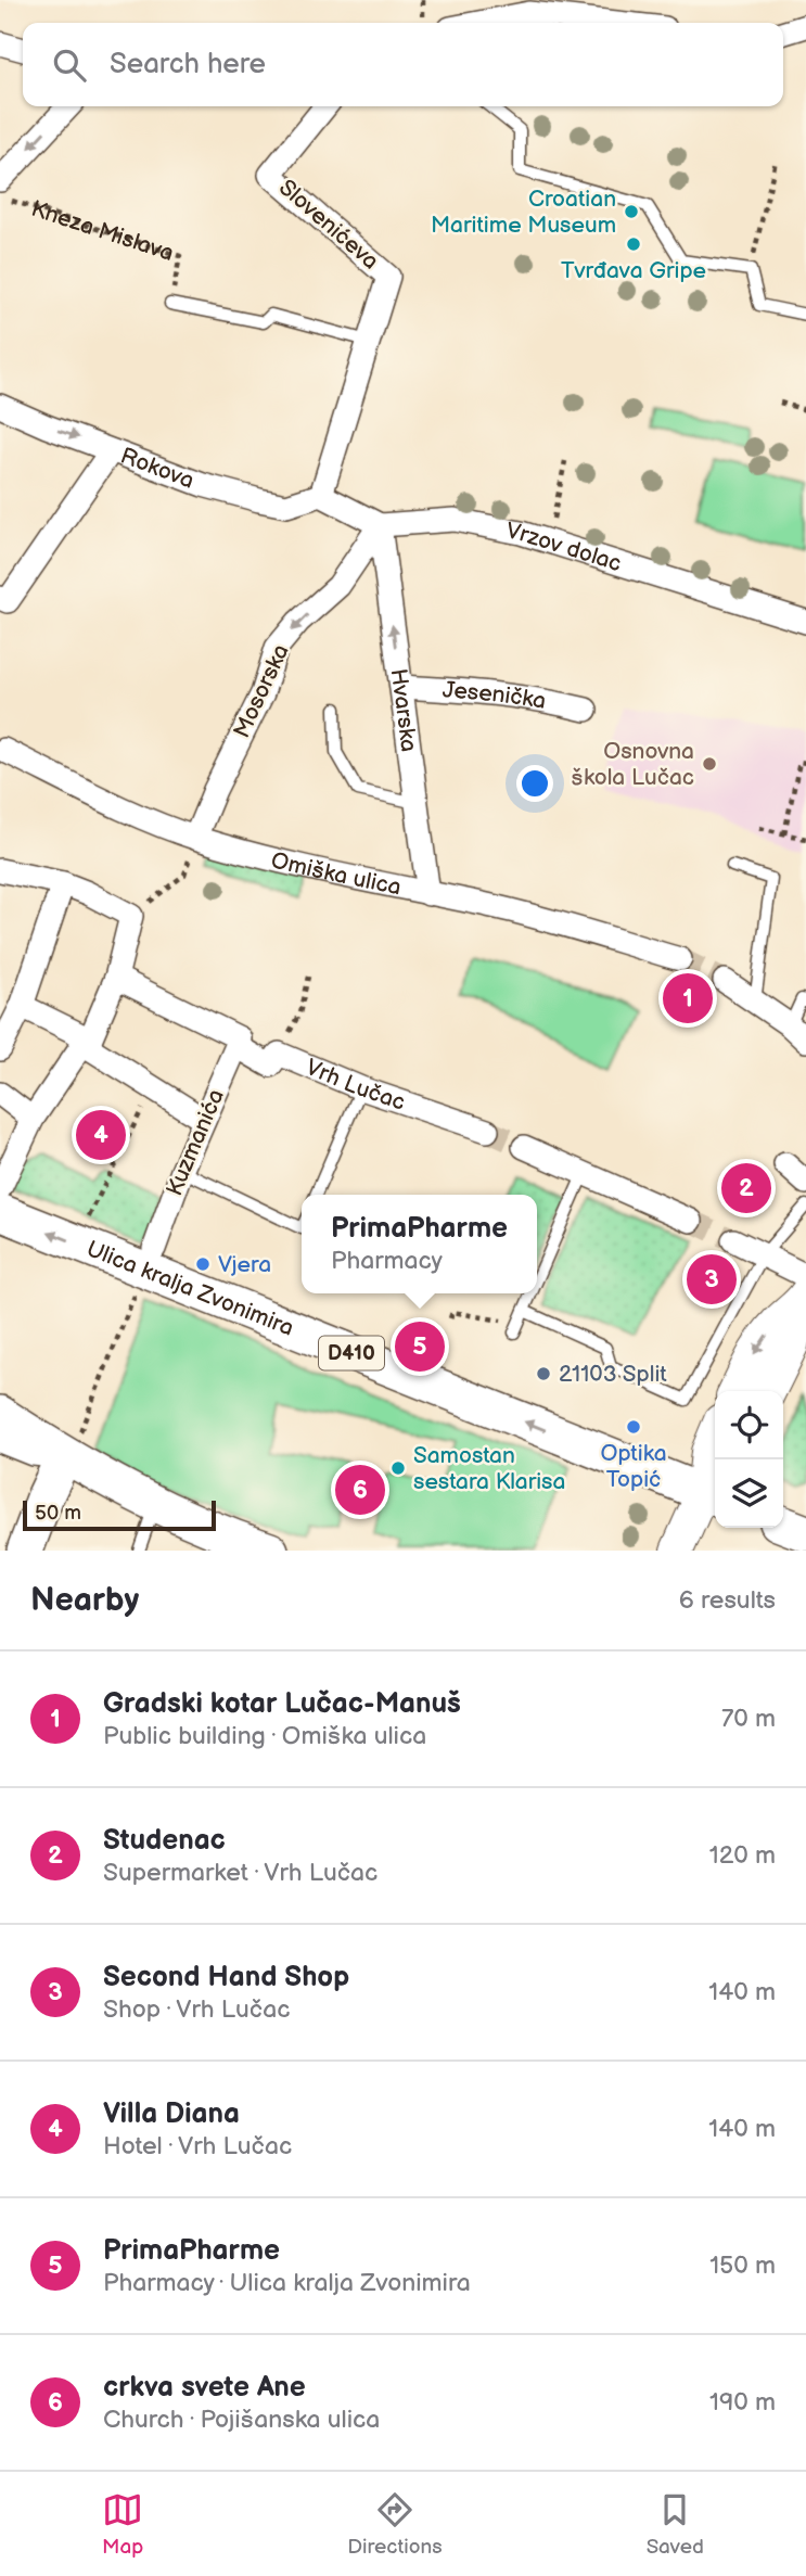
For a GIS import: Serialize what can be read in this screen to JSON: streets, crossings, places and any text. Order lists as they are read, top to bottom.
{
  "streets": {
    "main road": ["Ulica kralja Zvonimira", "D410"],
    "street": [
      "Slovenićeva",
      "Rokova",
      "Vrzov dolac",
      "Mosorska",
      "Jesenička",
      "Hvarska",
      "Omiška ulica",
      "Vrh Lučac",
      "Kuzmanića"
    ],
    "path": ["Kneza Mislava"]
  },
  "crossings": [
    ["Slovenićeva", "Rokova"],
    ["Vrzov dolac", "Mosorska"],
    ["Vrzov dolac", "Hvarska"],
    ["Mosorska", "Hvarska"],
    ["Mosorska", "Omiška ulica"],
    ["Jesenička", "Hvarska"],
    ["Hvarska", "Omiška ulica"],
    ["Vrh Lučac", "Kuzmanića"]
  ],
  "one_way": ["Rokova", "Mosorska", "Hvarska"],
  "places": [
    "Croatian Maritime Museum",
    "Tvrđava Gripe",
    "Osnovna škola Lučac",
    "Vjera",
    "21103 Split",
    "Optika Topić",
    "Samostan sestara Klarisa"
  ],
  "scale_bar": "50 m",
  "page": {
    "search": "Search here",
    "pins": [
      "1",
      "4",
      "2",
      "3",
      "5",
      "6"
    ],
    "popup": ["PrimaPharme", "Pharmacy"],
    "scale": "50 m",
    "heading": ["Nearby", "6 results"],
    "list": [
      {
        "mark": "1",
        "name": "Gradski kotar Lučac-Manuš",
        "note": "Public building · Omiška ulica",
        "value": "70 m"
      },
      {
        "mark": "2",
        "name": "Studenac",
        "note": "Supermarket · Vrh Lučac",
        "value": "120 m"
      },
      {
        "mark": "3",
        "name": "Second Hand Shop",
        "note": "Shop · Vrh Lučac",
        "value": "140 m"
      },
      {
        "mark": "4",
        "name": "Villa Diana",
        "note": "Hotel · Vrh Lučac",
        "value": "140 m"
      },
      {
        "mark": "5",
        "name": "PrimaPharme",
        "note": "Pharmacy · Ulica kralja Zvonimira",
        "value": "150 m"
      },
      {
        "mark": "6",
        "name": "crkva svete Ane",
        "note": "Church · Pojišanska ulica",
        "value": "190 m"
      }
    ],
    "nav": ["Map", "Directions", "Saved"]
  }
}
